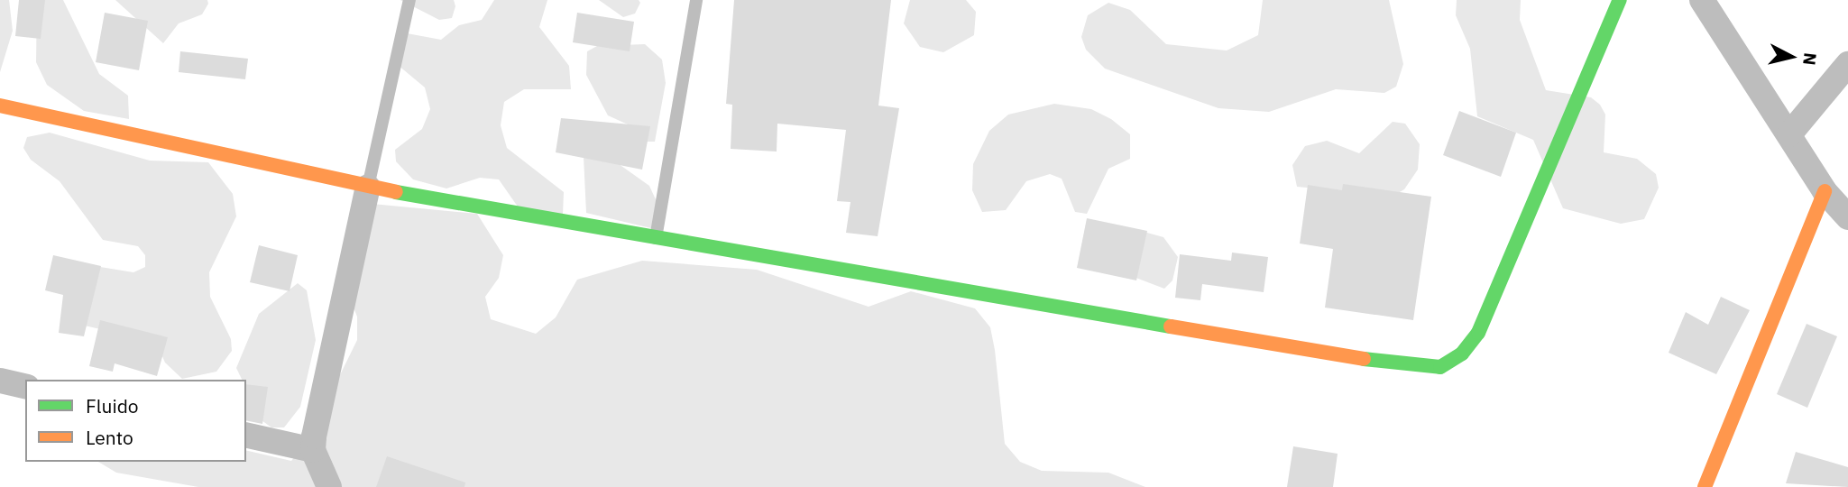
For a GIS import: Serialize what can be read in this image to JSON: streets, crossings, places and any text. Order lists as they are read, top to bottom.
{
  "legend": ["Fluido", "Lento"],
  "north": "right"
}
